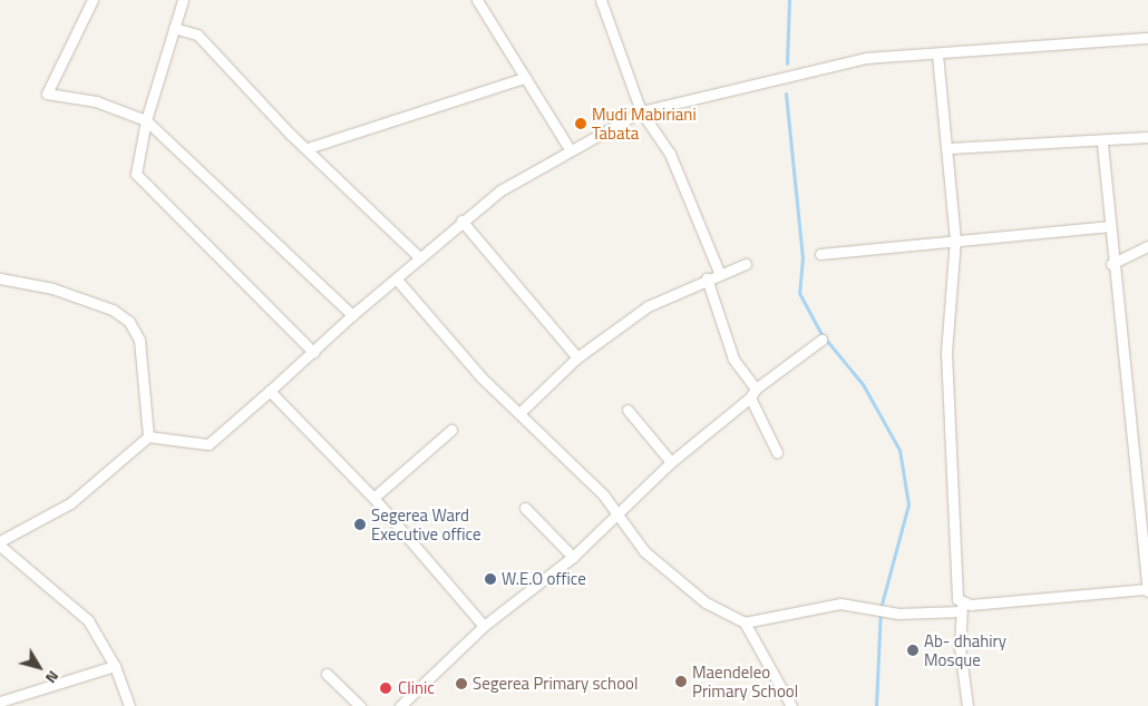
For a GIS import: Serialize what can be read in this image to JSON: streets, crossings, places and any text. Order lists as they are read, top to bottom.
{
  "places": [
    "Mudi Mabiriani Tabata",
    "Segerea Ward Executive office",
    "W.E.O office",
    "Ab- dhahiry Mosque",
    "Maendeleo Primary School",
    "Segerea Primary school",
    "Clinic"
  ],
  "north": "bottom right"
}
